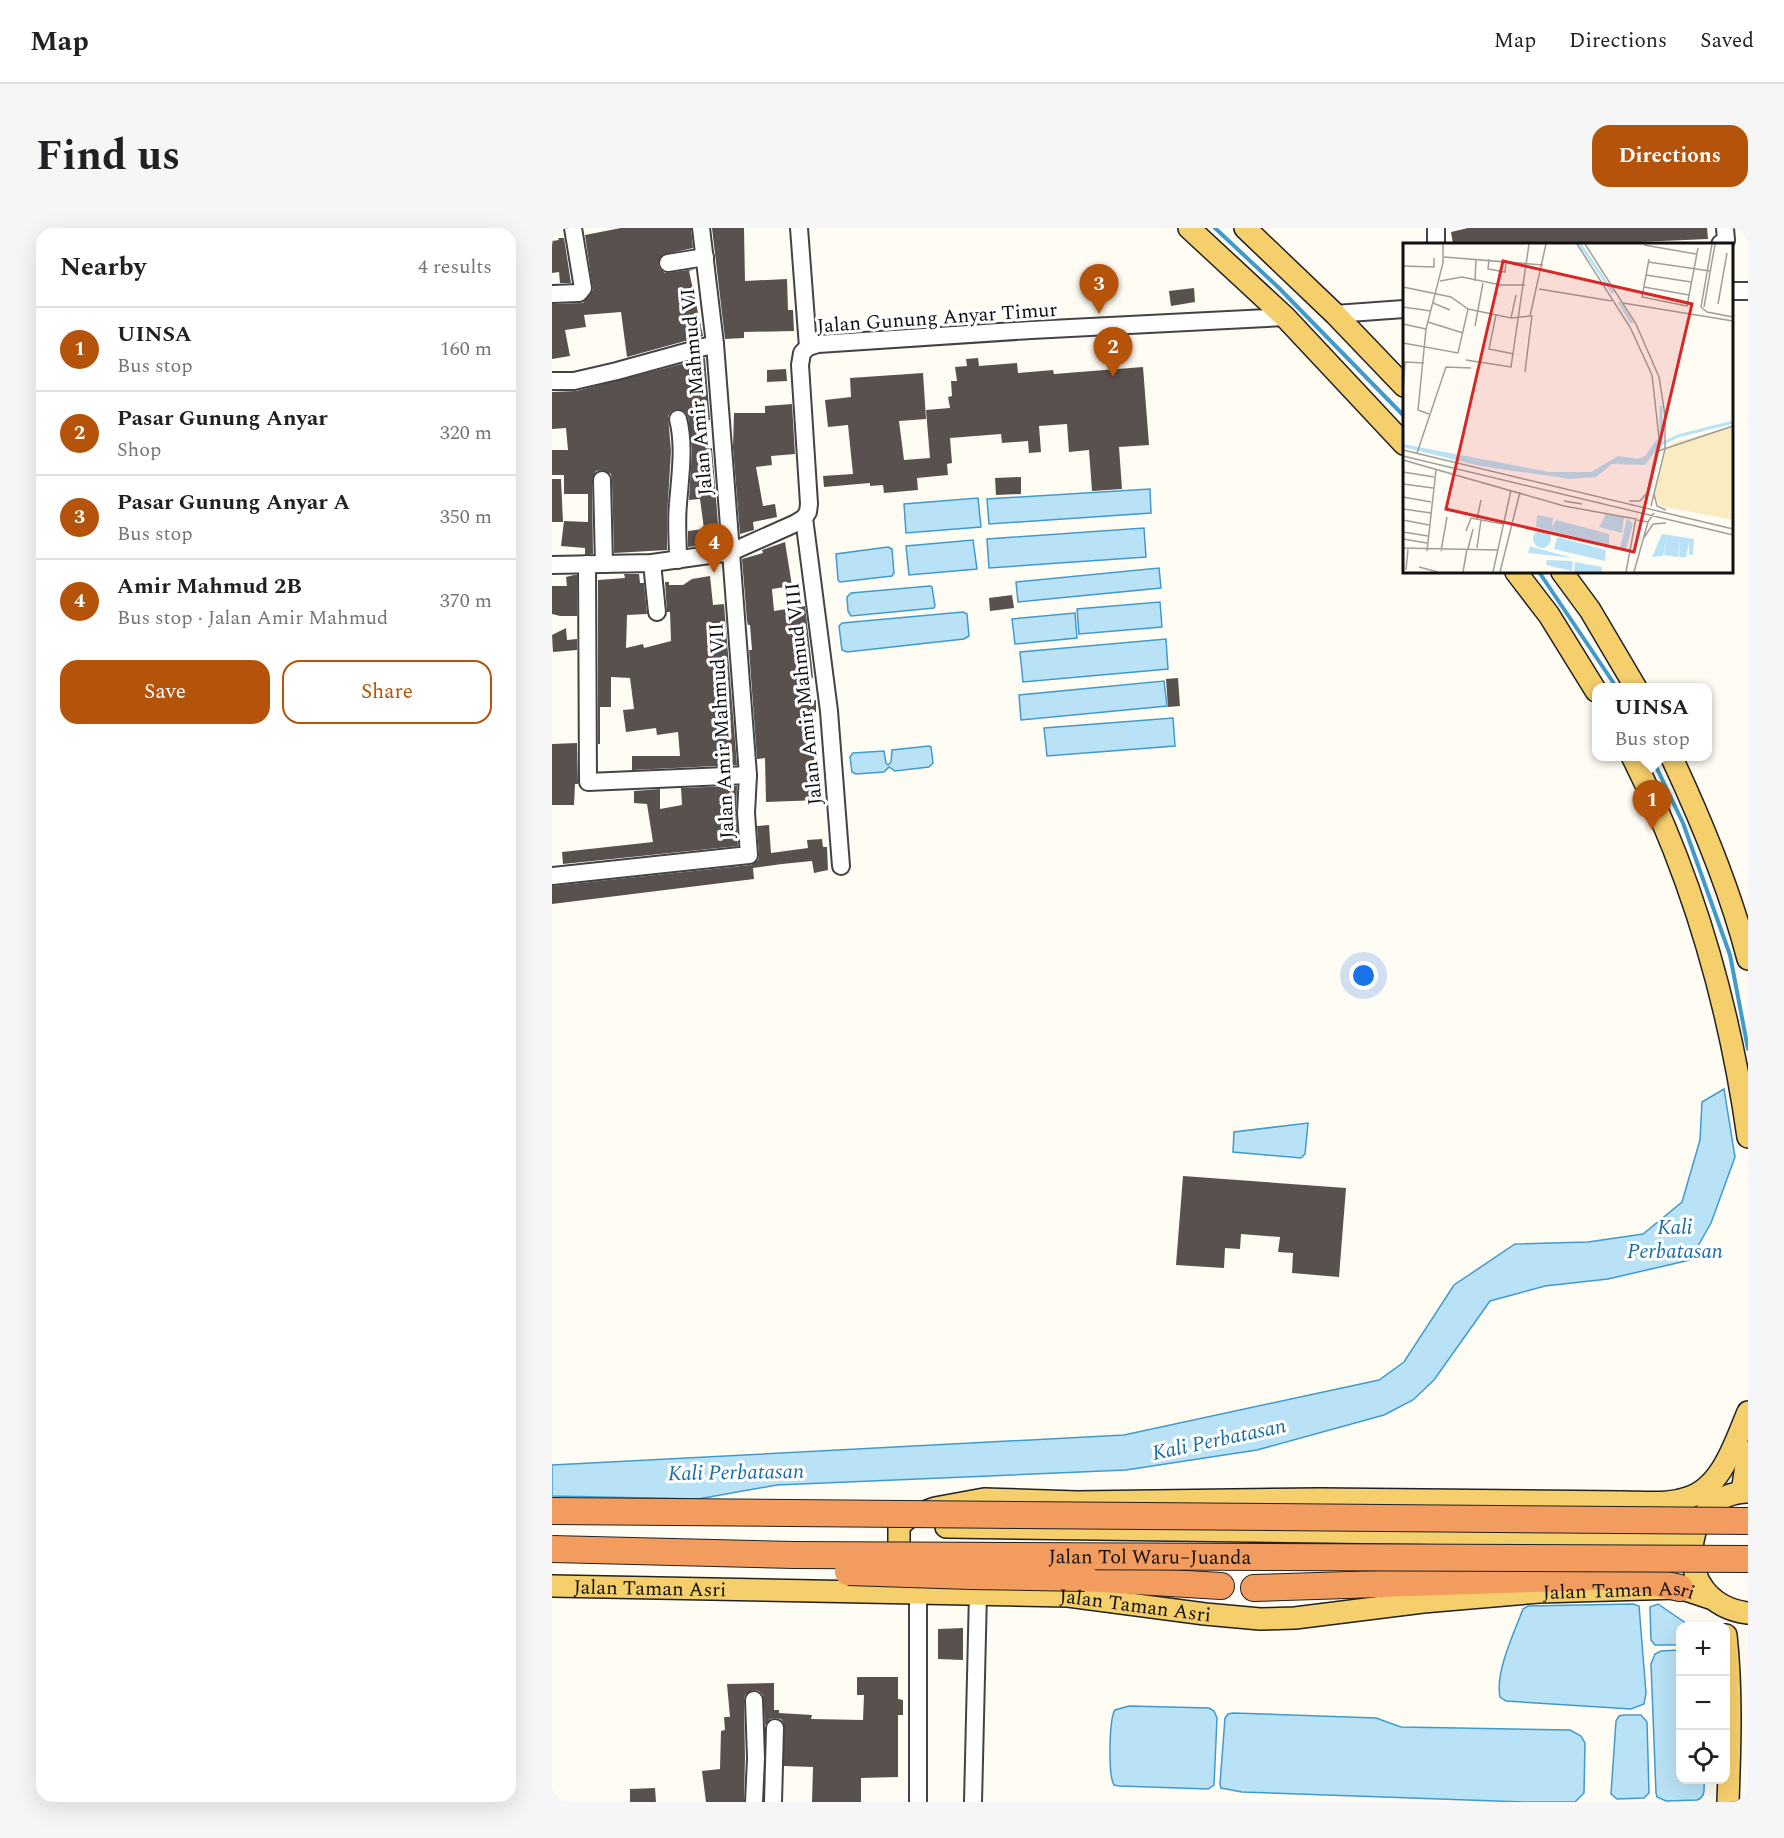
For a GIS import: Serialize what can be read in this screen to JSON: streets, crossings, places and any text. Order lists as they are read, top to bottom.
{
  "streets": {
    "highway": ["Jalan Tol Waru–Juanda"],
    "main road": ["Jalan Taman Asri"],
    "street": [
      "Jalan Gunung Anyar Timur",
      "Jalan Amir Mahmud VI",
      "Jalan Amir Mahmud VIII",
      "Jalan Amir Mahmud VII"
    ]
  },
  "crossings": [
    ["Jalan Gunung Anyar Timur", "Jalan Amir Mahmud VIII"],
    ["Jalan Amir Mahmud VI", "Jalan Amir Mahmud VII"]
  ],
  "water": ["Kali Perbatasan"],
  "page": {
    "header": "Map",
    "nav": ["Map", "Directions", "Saved"],
    "title": "Find us",
    "buttons": [
      "Directions",
      ["Save", "Share"]
    ],
    "heading": ["Nearby", "4 results"],
    "pins": [
      "3",
      "2",
      "4",
      "1"
    ],
    "list": [
      {
        "mark": "1",
        "name": "UINSA",
        "note": "Bus stop",
        "value": "160 m"
      },
      {
        "mark": "2",
        "name": "Pasar Gunung Anyar",
        "note": "Shop",
        "value": "320 m"
      },
      {
        "mark": "3",
        "name": "Pasar Gunung Anyar A",
        "note": "Bus stop",
        "value": "350 m"
      },
      {
        "mark": "4",
        "name": "Amir Mahmud 2B",
        "note": "Bus stop · Jalan Amir Mahmud",
        "value": "370 m"
      }
    ],
    "popup": ["UINSA", "Bus stop"],
    "map_buttons": ["+", "−"]
  }
}
